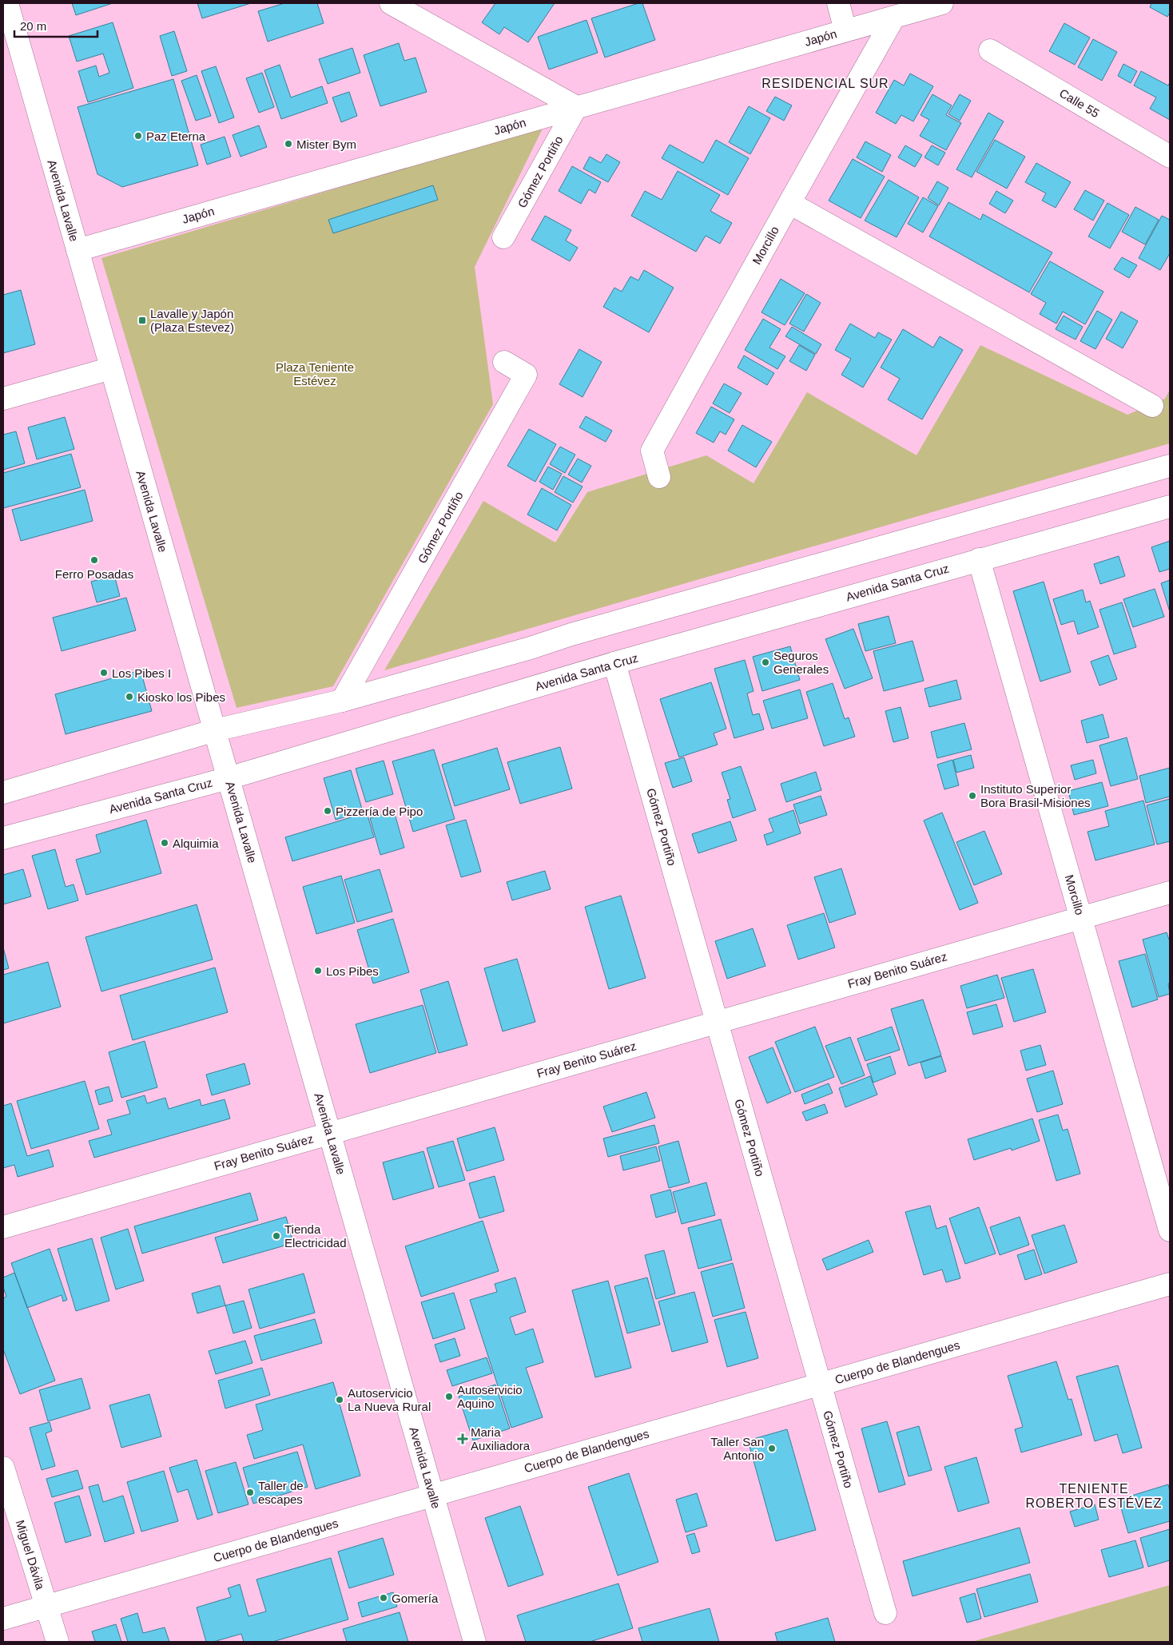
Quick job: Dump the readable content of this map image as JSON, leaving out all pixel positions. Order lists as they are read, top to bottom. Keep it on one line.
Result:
{"streets":{"street":["Japón","Calle 55","Gómez Portiño","Avenida Lavalle","Morcillo","Avenida Santa Cruz","Fray Benito Suárez","Cuerpo de Blandengues","Miguel Dávila"]},"crossings":[["Japón","Gómez Portiño"],["Japón","Avenida Lavalle"],["Japón","Morcillo"],["Gómez Portiño","Avenida Santa Cruz"],["Gómez Portiño","Fray Benito Suárez"],["Gómez Portiño","Cuerpo de Blandengues"],["Avenida Lavalle","Avenida Santa Cruz"],["Avenida Lavalle","Fray Benito Suárez"],["Avenida Lavalle","Cuerpo de Blandengues"],["Morcillo","Avenida Santa Cruz"],["Morcillo","Fray Benito Suárez"],["Cuerpo de Blandengues","Miguel Dávila"]],"districts":["RESIDENCIAL SUR","TENIENTE ROBERTO ESTÉVEZ"],"parks":["Plaza Teniente Estévez"],"places":{"other":["Paz Eterna","Mister Bym","Ferro Posadas","Seguros Generales","Los Pibes I","Kiosko los Pibes","Instituto Superior Bora Brasil-Misiones","Pizzería de Pipo","Alquimia","Los Pibes","Tienda Electricidad","Autoservicio Aquino","Autoservicio La Nueva Rural","Taller San Antonio","Taller de escapes","Gomería"],"transit":["Lavalle y Japón (Plaza Estevez)"],"health":["Maria Auxiliadora"]},"scale_bar":"20 m"}
